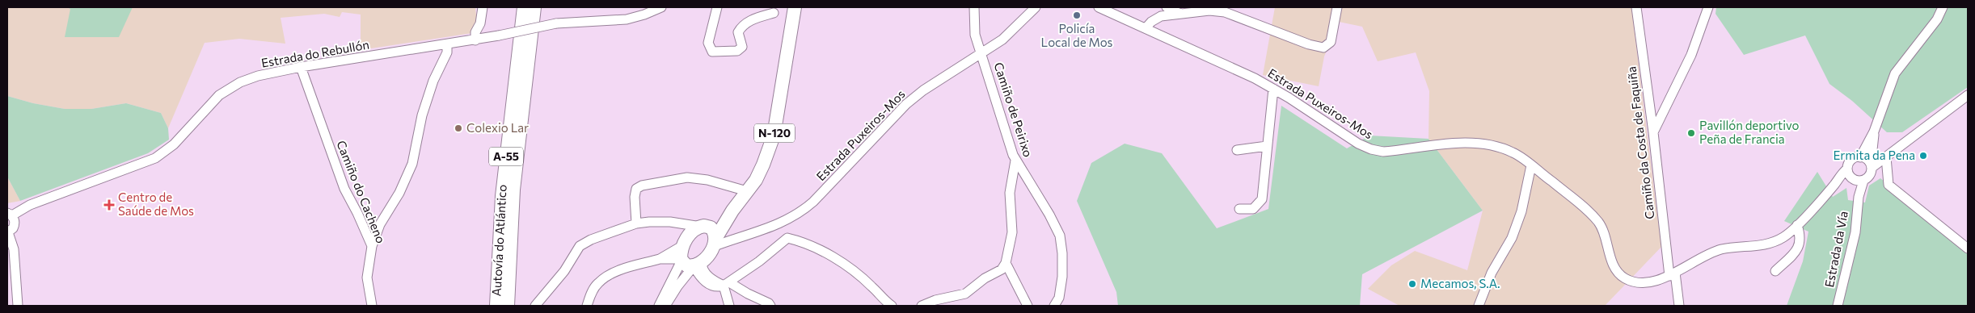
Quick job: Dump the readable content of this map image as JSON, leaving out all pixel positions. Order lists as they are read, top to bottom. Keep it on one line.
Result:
{"streets":{"highway":["N-120","A-55","Autovía do Atlántico"],"street":["Estrada do Rebullón","Estrada Puxeiros-Mos","Camiño de Peirixo","Camiño da Costa de Faquiña","Camiño do Cacheno","Estrada da Vía"]},"crossings":[["Estrada do Rebullón","Camiño do Cacheno"],["Estrada Puxeiros-Mos","Camiño de Peirixo"],["Estrada Puxeiros-Mos","N-120"],["Estrada Puxeiros-Mos","Camiño da Costa de Faquiña"],["Estrada Puxeiros-Mos","Estrada da Vía"]],"places":{"other":["Policía Local de Mos","Colexio Lar","Pavillón deportivo Peña de Francia","Ermita da Pena","Mecamos, S.A."],"health":["Centro de Saúde de Mos"]}}
